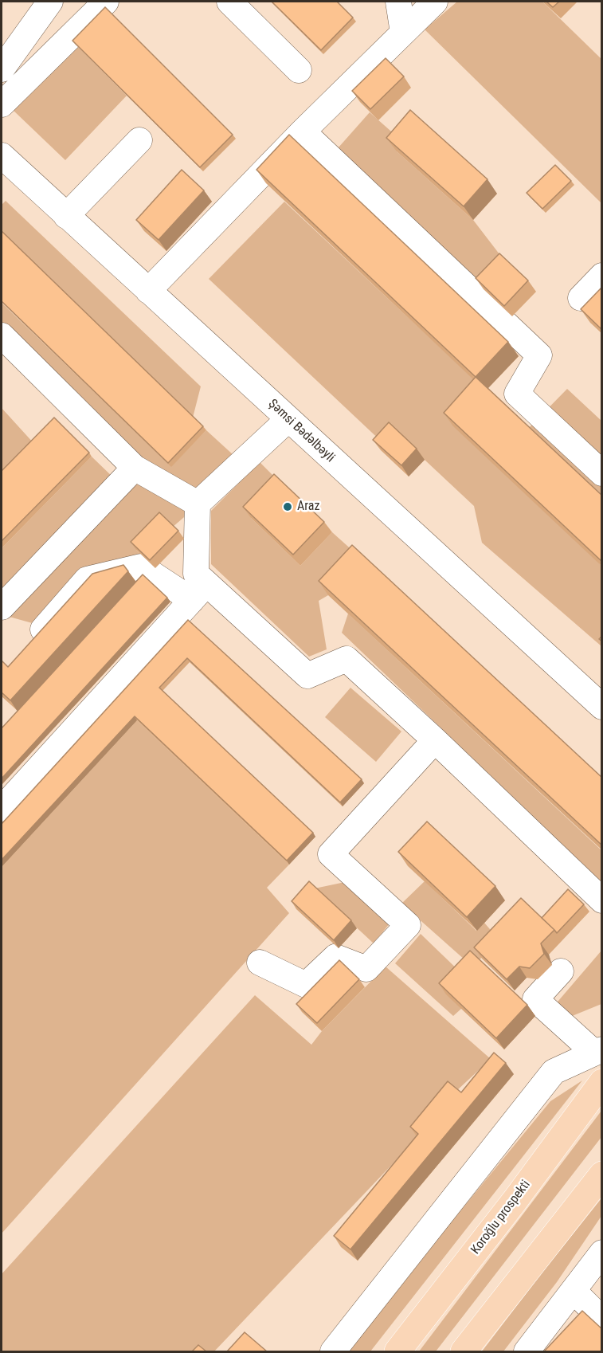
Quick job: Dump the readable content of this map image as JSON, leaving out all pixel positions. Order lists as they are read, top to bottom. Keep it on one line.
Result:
{"streets":{"main road":["Koroğlu prospekti"],"street":["Şəmsi Bədəlbəyli"]},"places":["Araz"]}
